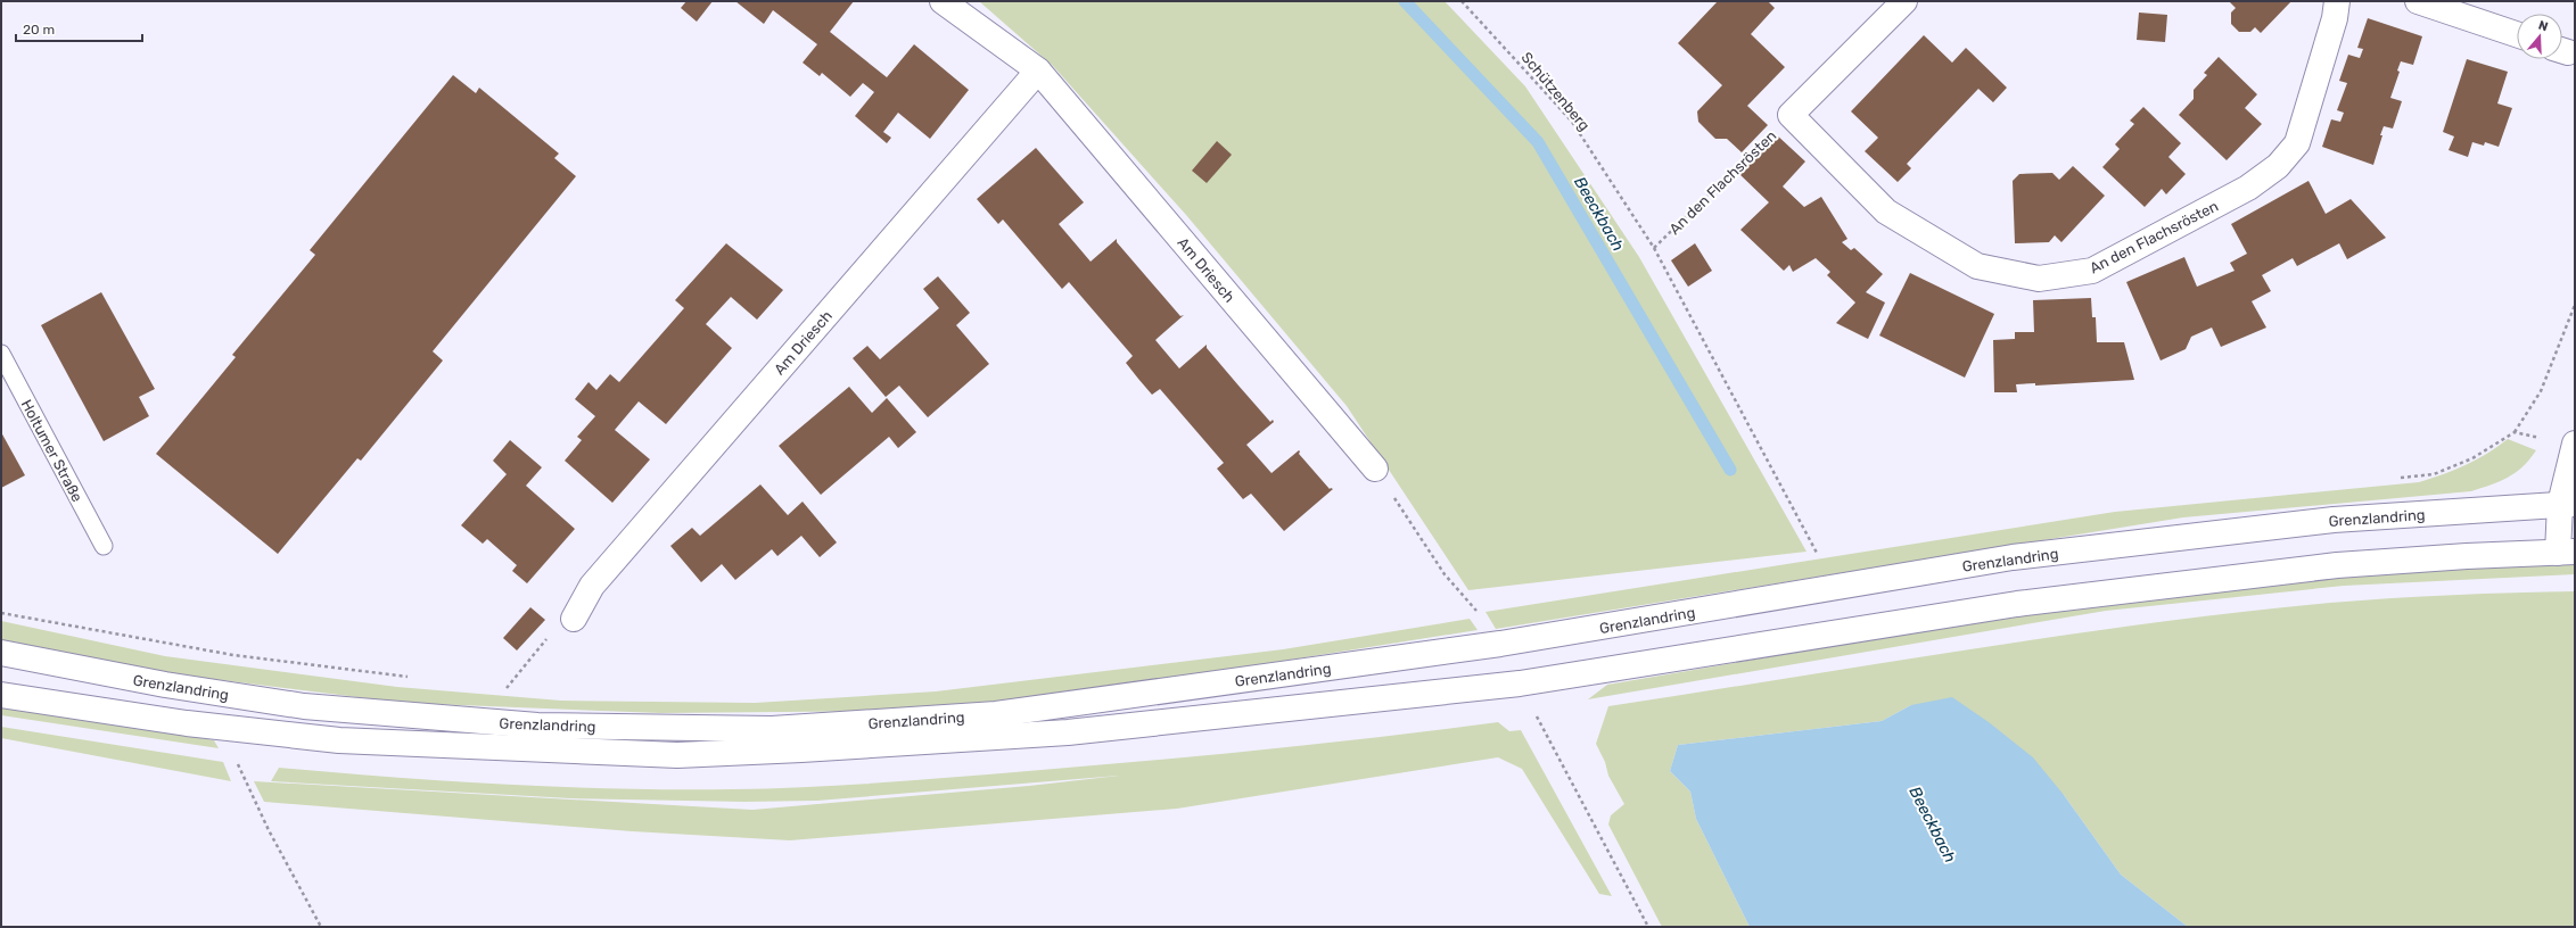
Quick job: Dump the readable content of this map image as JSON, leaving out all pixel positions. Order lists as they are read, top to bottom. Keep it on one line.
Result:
{"streets":{"main road":["An den Flachsrösten","Am Driesch","Grenzlandring"],"lane":["Holtumer Straße"],"path":["Schützenberg"]},"crossings":[["Schützenberg","An den Flachsrösten"]],"water":["Beeckbach"],"scale_bar":"20 m","north":"top"}
